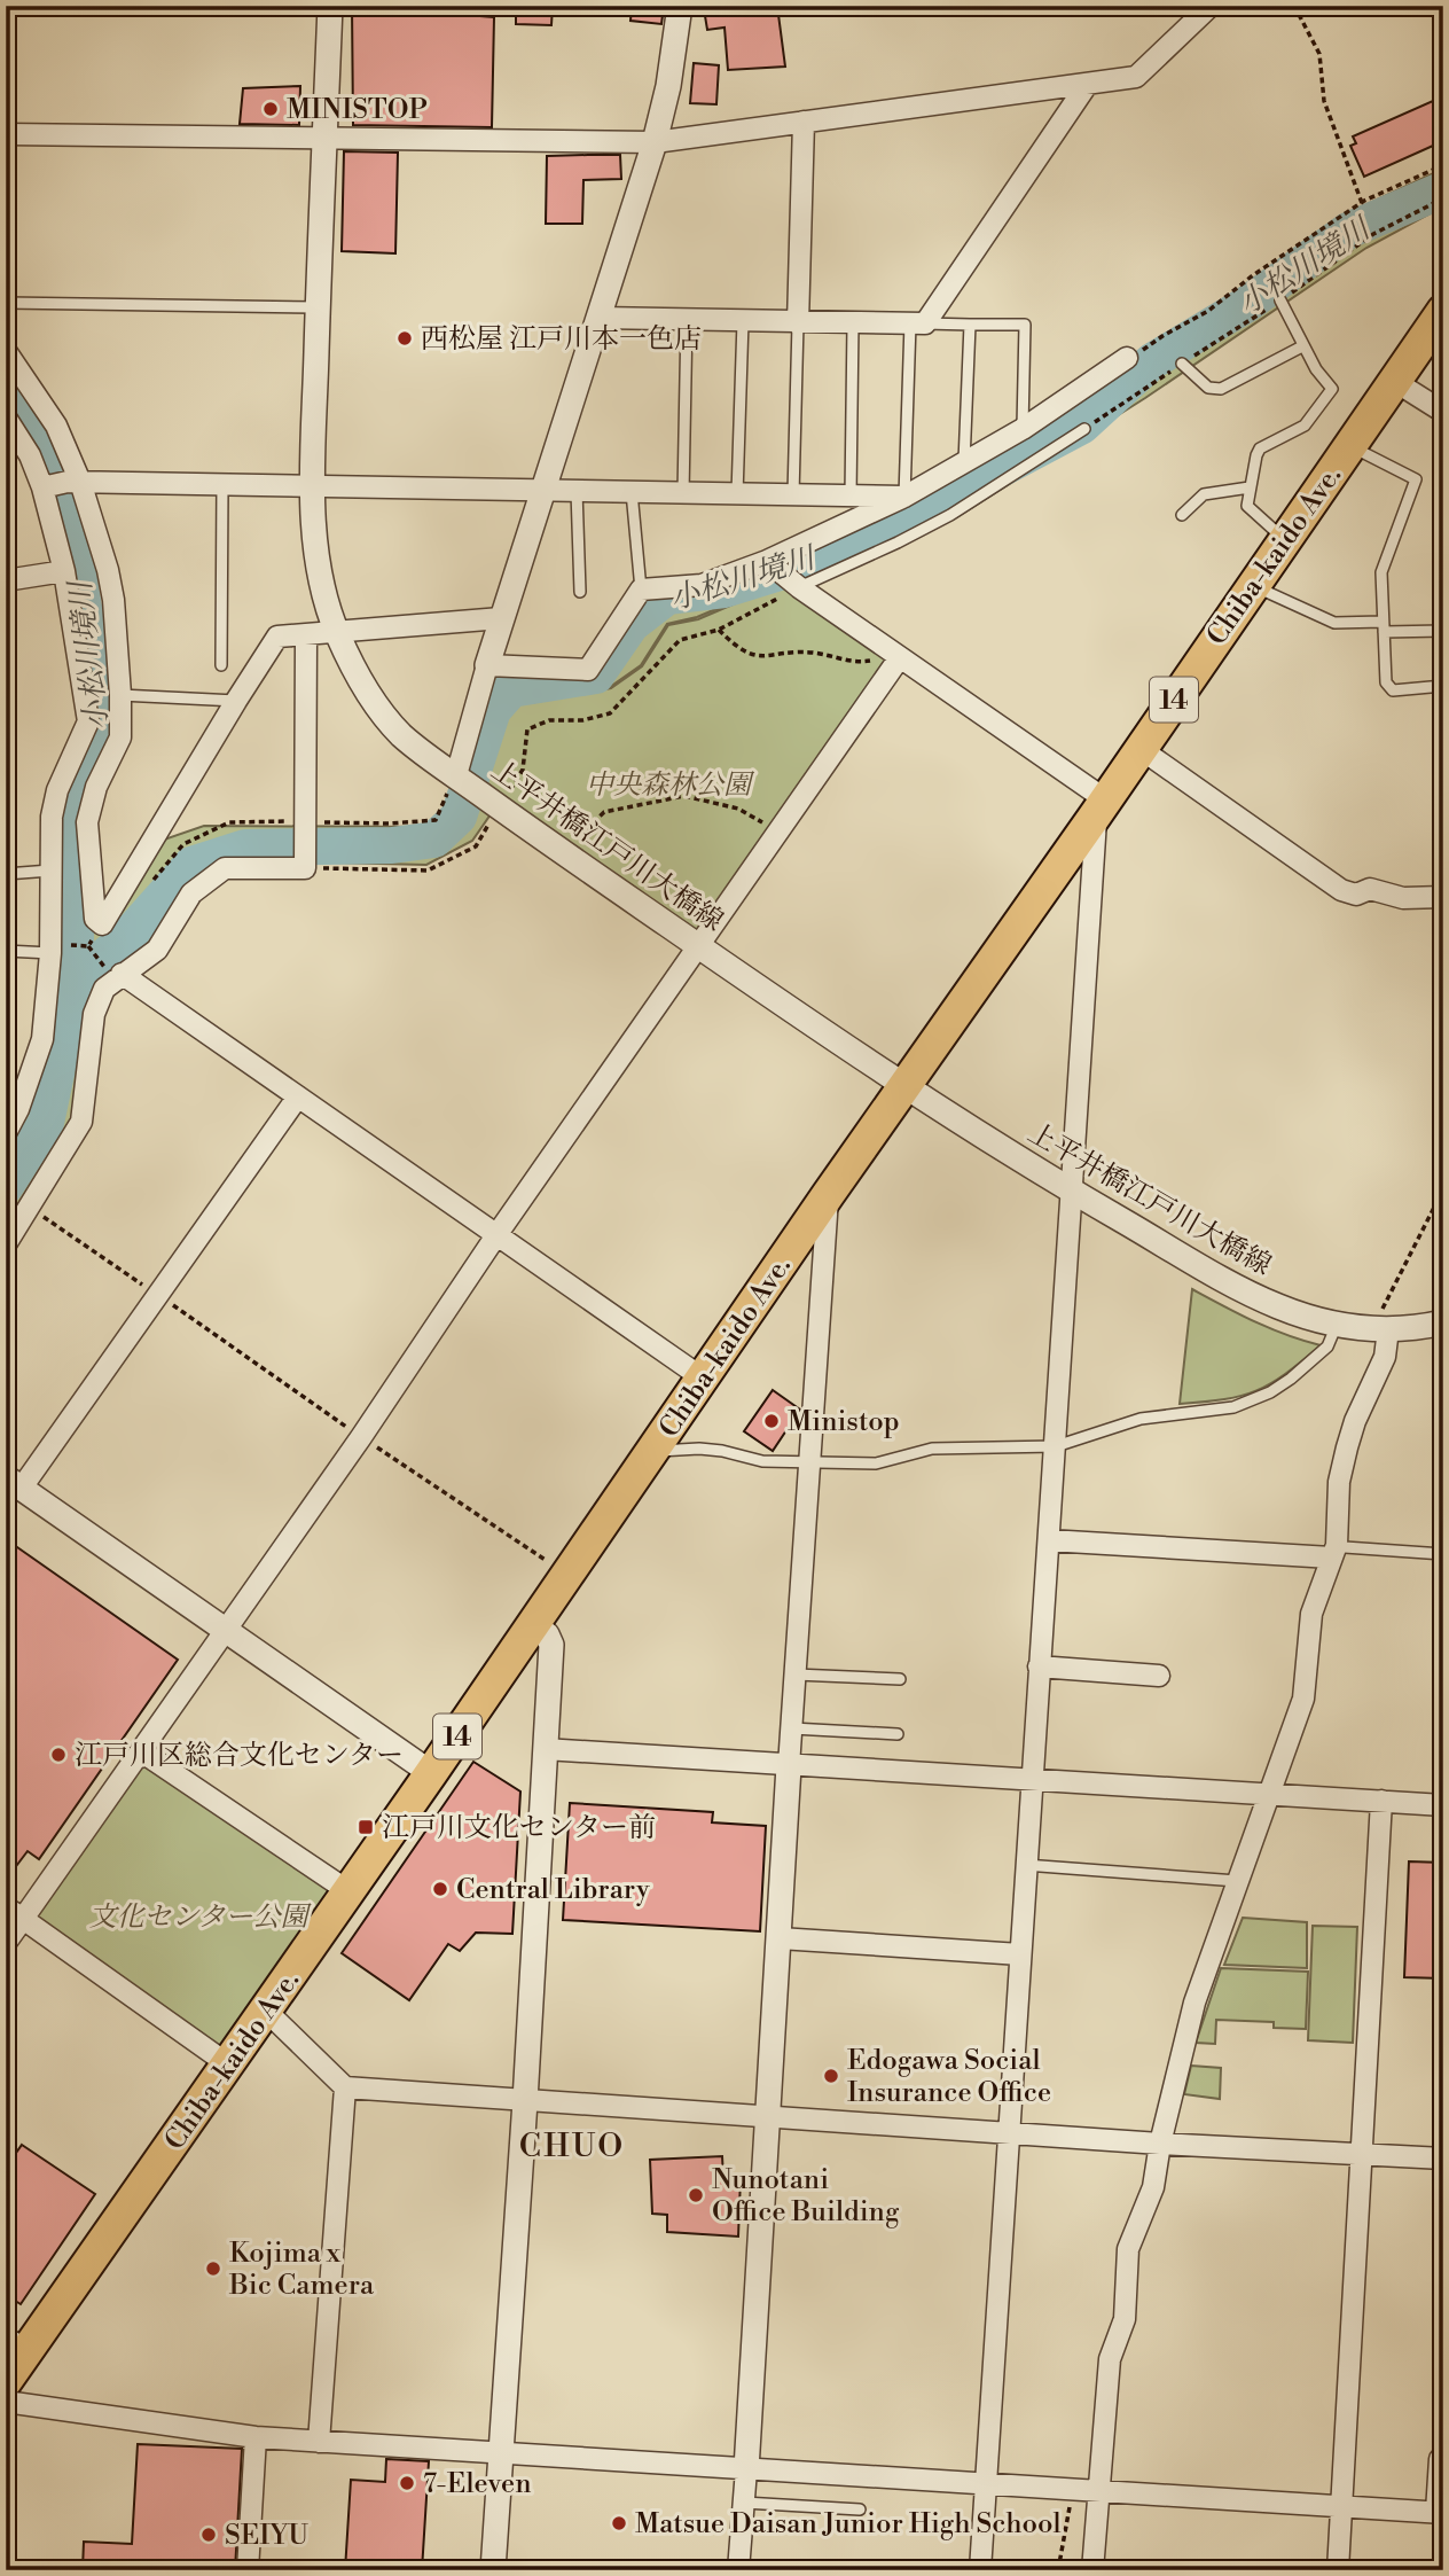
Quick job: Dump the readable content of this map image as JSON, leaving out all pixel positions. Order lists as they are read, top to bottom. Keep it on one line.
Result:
{"streets":{"highway":["Chiba-kaido Ave.","14"],"street":["上平井橋江戸川大橋線"]},"crossings":[["Chiba-kaido Ave.","上平井橋江戸川大橋線"]],"districts":["CHUO"],"water":["小松川境川"],"parks":["中央森林公園","文化センター公園"],"places":{"other":["MINISTOP","西松屋 江戸川本一色店","Ministop","江戸川区総合文化センター","Central Library","Edogawa Social Insurance Office","Nunotani Office Building","Kojima x Bic Camera","7-Eleven","Matsue Daisan Junior High School","SEIYU"],"transit":["江戸川文化センター前"]}}
